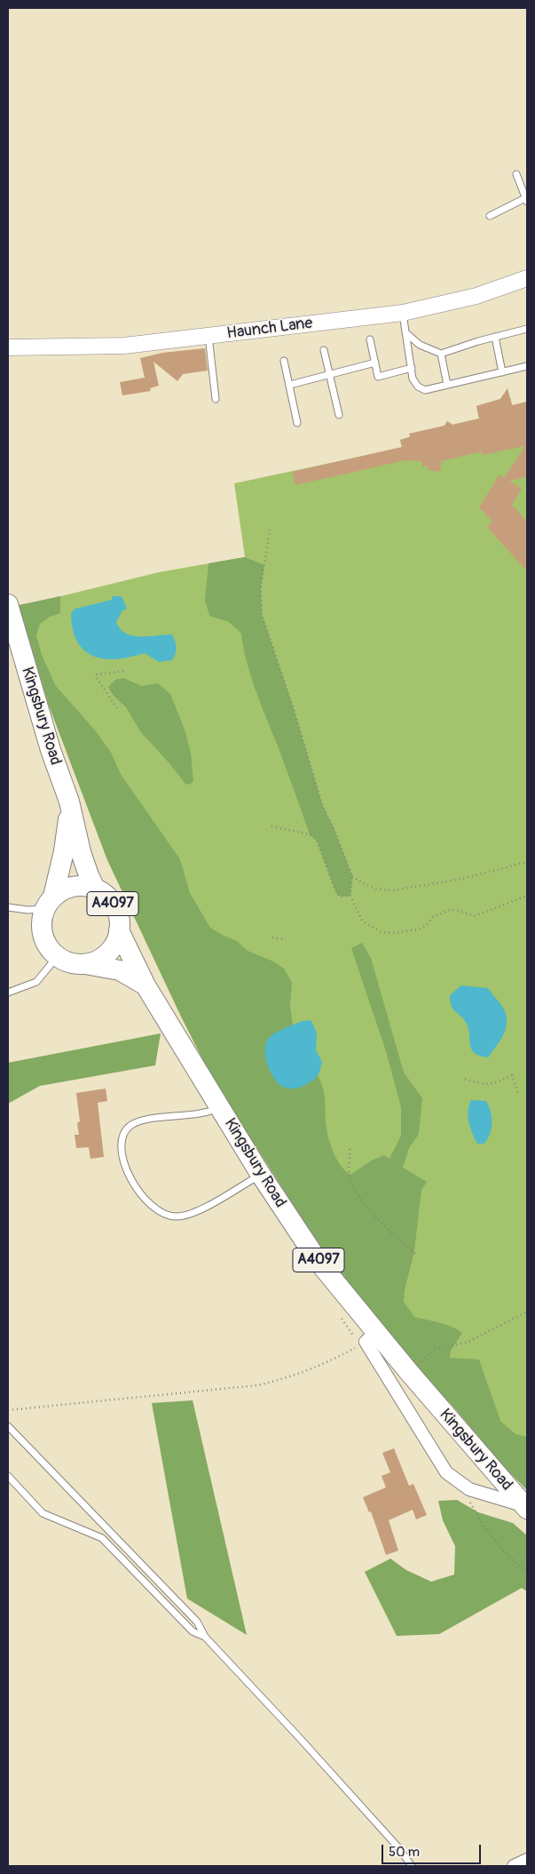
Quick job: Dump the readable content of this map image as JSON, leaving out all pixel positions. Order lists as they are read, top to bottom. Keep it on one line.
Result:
{"streets":{"main road":["Kingsbury Road","A4097"],"street":["Haunch Lane"]},"crossings":[["Kingsbury Road","A4097"]],"scale_bar":"50 m"}
